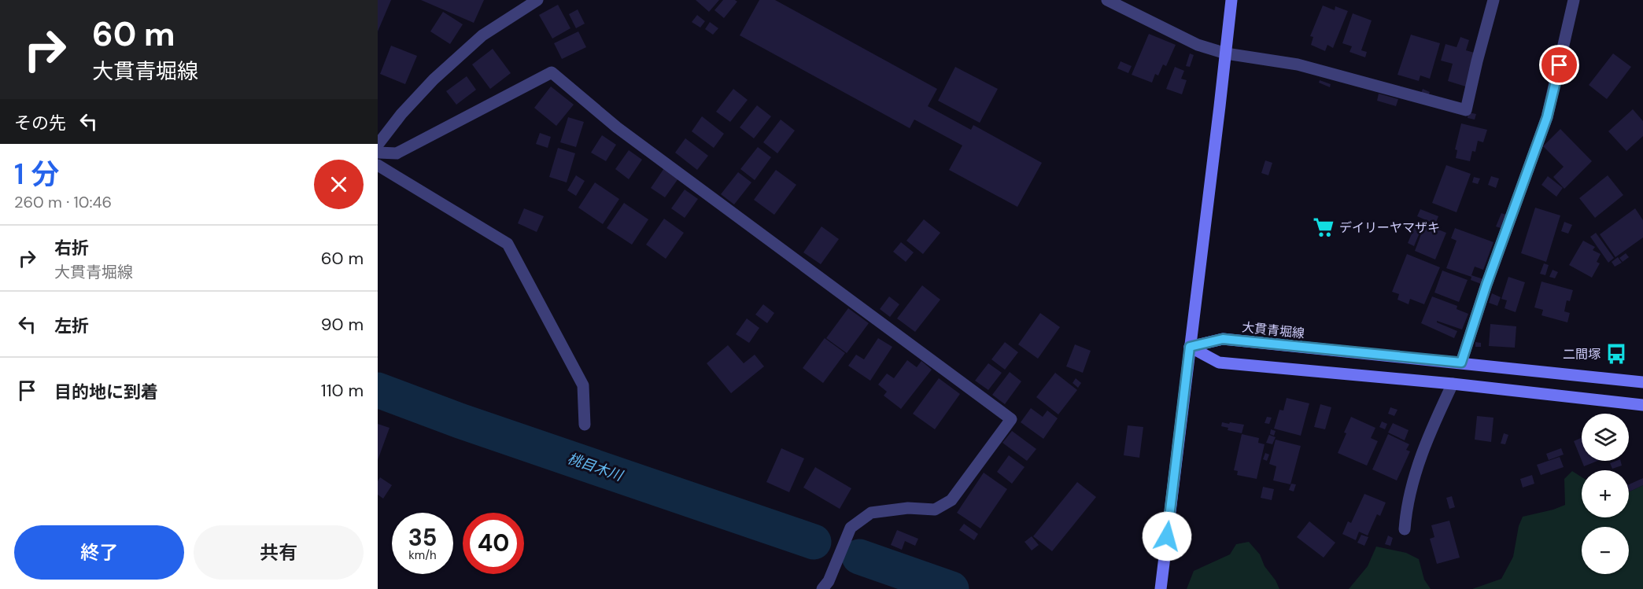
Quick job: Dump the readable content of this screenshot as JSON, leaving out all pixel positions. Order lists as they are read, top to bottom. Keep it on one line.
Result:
{"streets":{"main road":["大貫青堀線"]},"water":["桃目木川"],"places":{"supermarket":["デイリーヤマザキ"],"bus stop":["二間塚"]},"page":{"turn":["60 m","大貫青堀線"],"then":"その先","heading":["1 分","260 m · 10:46"],"list":[{"name":"右折","note":"大貫青堀線","value":"60 m"},{"name":"左折","value":"90 m"},{"name":"目的地に到着","value":"110 m"}],"map_buttons":["+","−"],"speed":"35 km/h","limit":"40","buttons":["終了","共有"]}}
